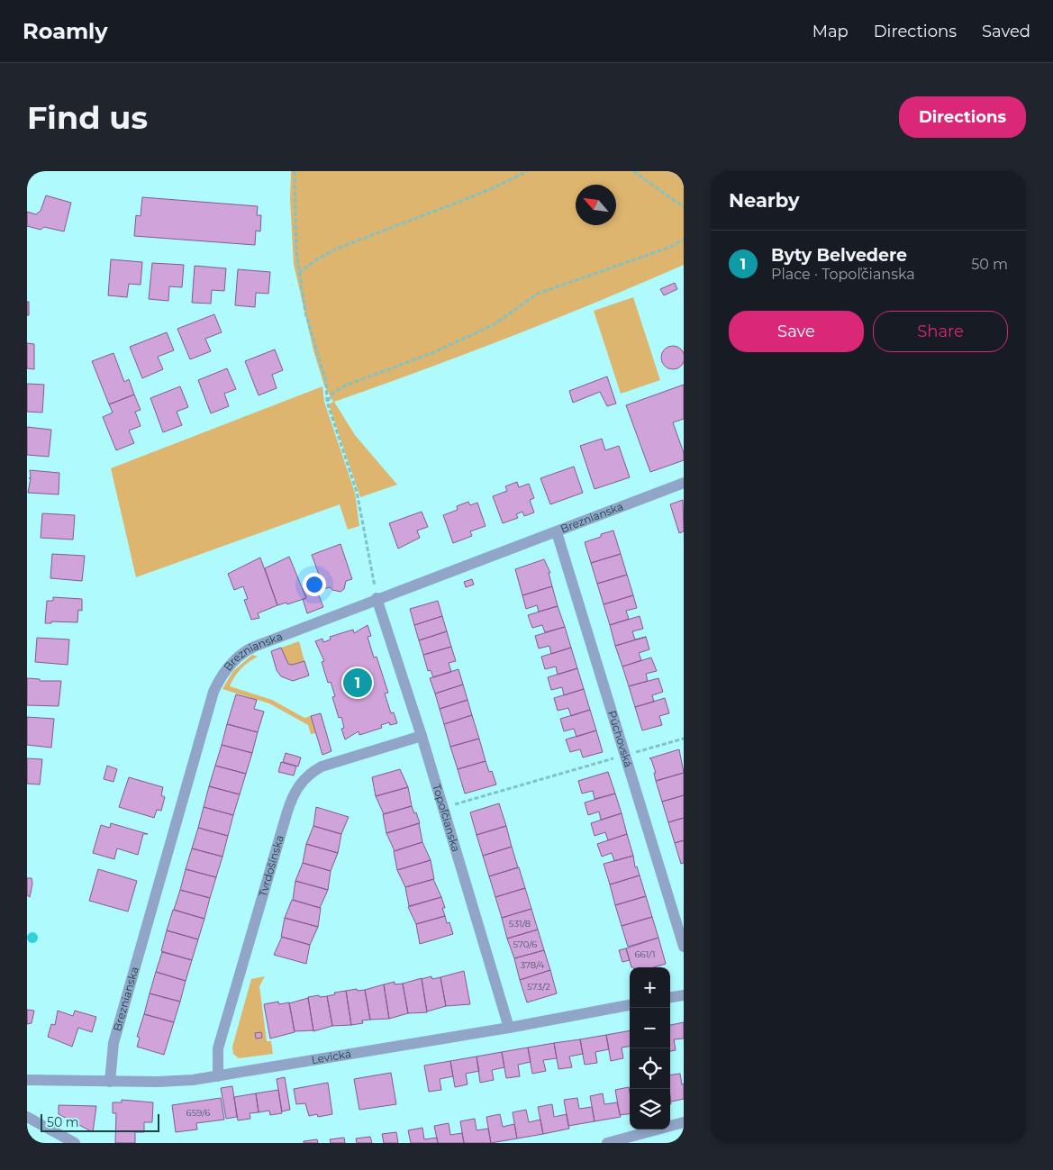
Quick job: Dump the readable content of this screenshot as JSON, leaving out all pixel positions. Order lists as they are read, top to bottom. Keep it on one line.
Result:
{"streets":{"street":["Breznianska","Púchovská","Topoľčianska","Tvrdošínska","Levická"]},"crossings":[["Breznianska","Púchovská"],["Breznianska","Topoľčianska"],["Breznianska","Levická"],["Topoľčianska","Tvrdošínska"],["Topoľčianska","Levická"],["Tvrdošínska","Levická"]],"house_numbers":["531/8","570/6","661/1","378/4","573/2","659/6"],"scale_bar":"50 m","north":"top left","page":{"header":"Roamly","nav":["Map","Directions","Saved"],"buttons":["Directions",["Save","Share"]],"title":"Find us","heading":"Nearby","list":[{"mark":"1","name":"Byty Belvedere","note":"Place · Topoľčianska","value":"50 m"}],"pins":"1","map_buttons":["+","−"],"scale":"50 m"}}
